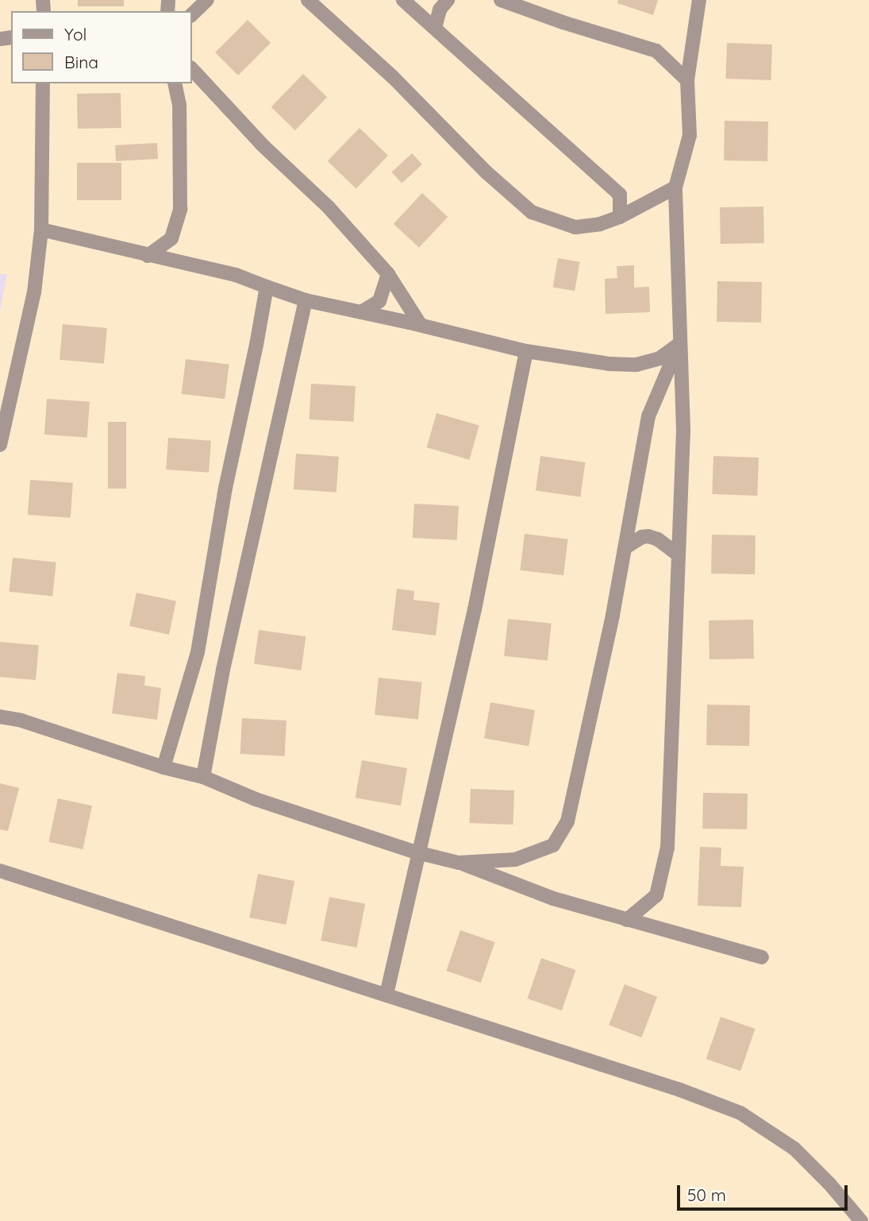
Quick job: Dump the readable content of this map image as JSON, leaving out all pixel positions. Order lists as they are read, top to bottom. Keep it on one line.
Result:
{"legend":["Yol","Bina"],"scale_bar":"50 m"}
